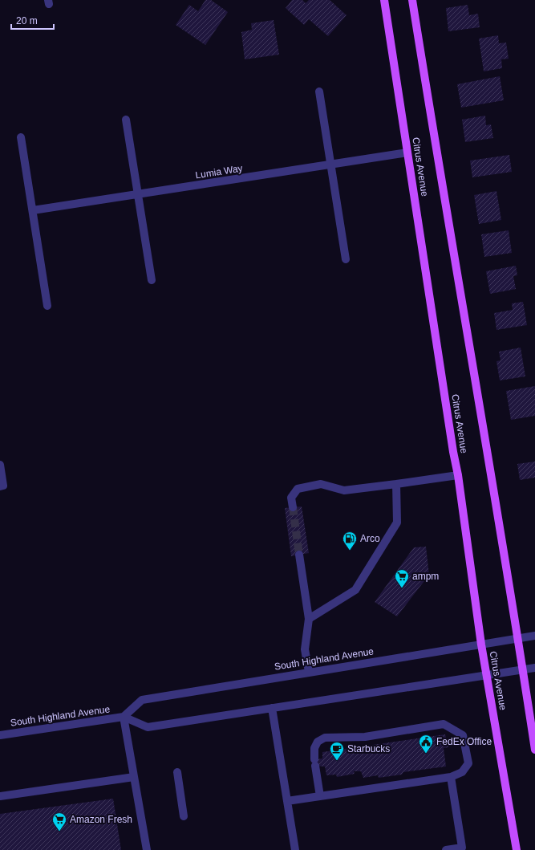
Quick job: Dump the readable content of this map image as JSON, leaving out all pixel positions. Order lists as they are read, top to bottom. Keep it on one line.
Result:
{"streets":{"main road":["Citrus Avenue"],"street":["Lumia Way","South Highland Avenue"]},"crossings":[["Citrus Avenue","Lumia Way"],["Citrus Avenue","South Highland Avenue"]],"places":{"fuel station":["Arco"],"supermarket":["ampm","Amazon Fresh"],"public building":["FedEx Office"],"cafe":["Starbucks"]},"scale_bar":"20 m"}
